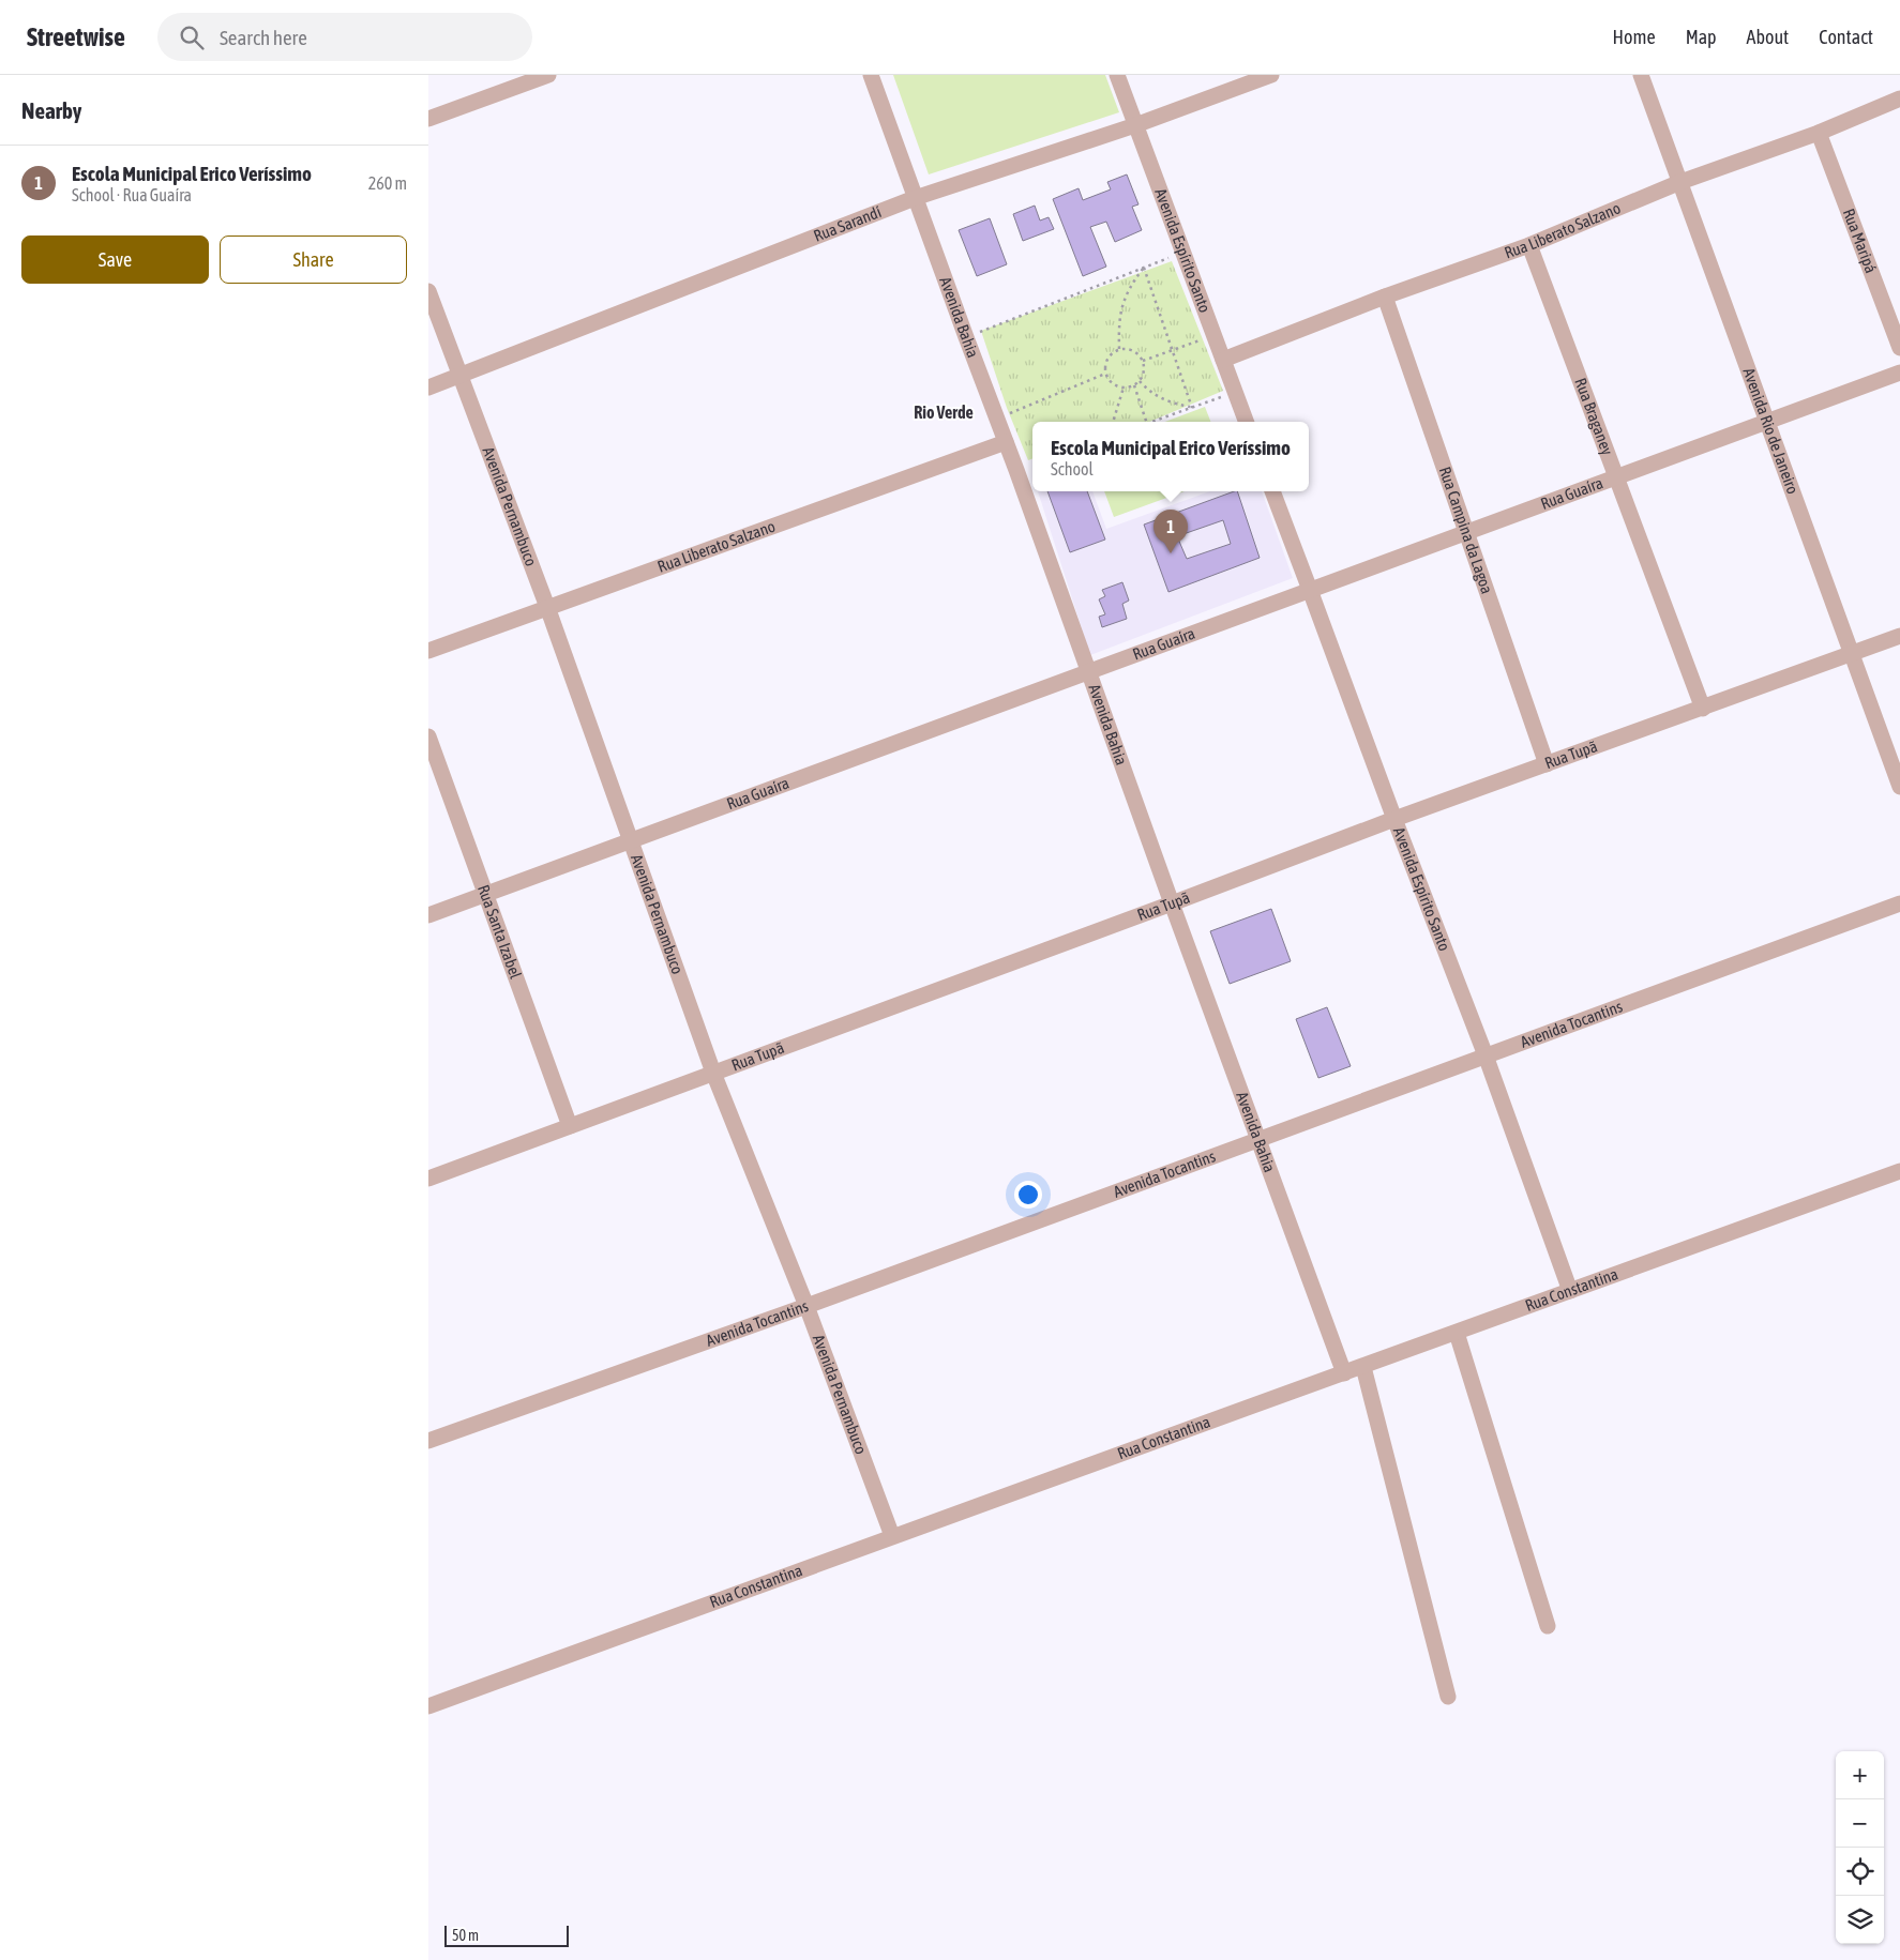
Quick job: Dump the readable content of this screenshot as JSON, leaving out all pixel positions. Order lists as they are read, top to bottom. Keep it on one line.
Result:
{"streets":{"street":["Rua Sarandí","Rua Liberato Salzano","Rua Maripá","Avenida Espírito Santo","Avenida Bahia","Rua Braganey","Avenida Rio de Janeiro","Rua Guaíra","Avenida Pernambuco","Rua Campina da Lagoa","Rua Tupã","Rua Santa Izabel","Avenida Tocantins","Rua Constantina"]},"crossings":[["Rua Sarandí","Avenida Espírito Santo"],["Rua Sarandí","Avenida Bahia"],["Rua Sarandí","Avenida Pernambuco"],["Rua Liberato Salzano","Rua Maripá"],["Rua Liberato Salzano","Avenida Espírito Santo"],["Rua Liberato Salzano","Avenida Bahia"],["Rua Liberato Salzano","Rua Braganey"],["Rua Liberato Salzano","Avenida Rio de Janeiro"],["Rua Liberato Salzano","Avenida Pernambuco"],["Rua Liberato Salzano","Rua Campina da Lagoa"],["Avenida Espírito Santo","Rua Guaíra"],["Avenida Espírito Santo","Rua Tupã"],["Avenida Espírito Santo","Avenida Tocantins"],["Avenida Espírito Santo","Rua Constantina"],["Avenida Bahia","Rua Guaíra"],["Avenida Bahia","Rua Tupã"],["Avenida Bahia","Avenida Tocantins"],["Avenida Bahia","Rua Constantina"],["Rua Braganey","Rua Guaíra"],["Rua Braganey","Rua Tupã"],["Avenida Rio de Janeiro","Rua Guaíra"],["Avenida Rio de Janeiro","Rua Tupã"],["Rua Guaíra","Avenida Pernambuco"],["Rua Guaíra","Rua Campina da Lagoa"],["Rua Guaíra","Rua Santa Izabel"],["Avenida Pernambuco","Rua Tupã"],["Avenida Pernambuco","Avenida Tocantins"],["Avenida Pernambuco","Rua Constantina"],["Rua Campina da Lagoa","Rua Tupã"],["Rua Tupã","Rua Santa Izabel"]],"districts":["Rio Verde"],"scale_bar":"50 m","page":{"header":"Streetwise","search":"Search here","nav":["Home","Map","About","Contact"],"heading":"Nearby","list":[{"mark":"1","name":"Escola Municipal Erico Veríssimo","note":"School · Rua Guaíra","value":"260 m"}],"buttons":["Save","Share"],"popup":["Escola Municipal Erico Veríssimo","School"],"pins":"1","map_buttons":["+","−"],"scale":"50 m"}}
